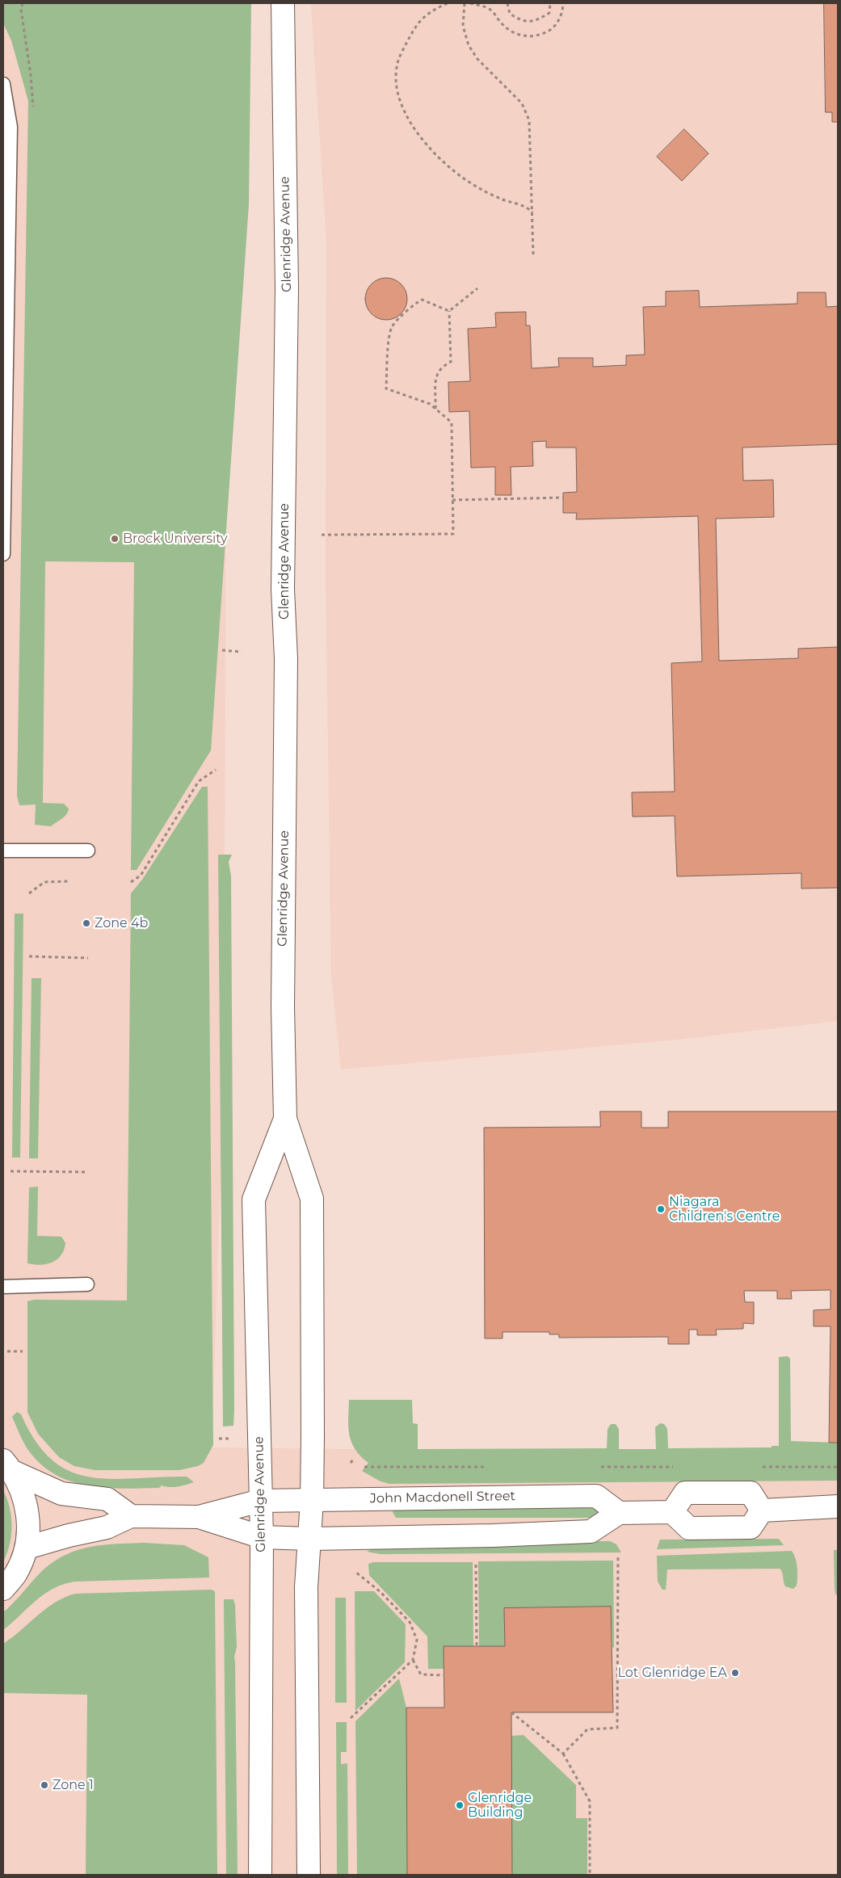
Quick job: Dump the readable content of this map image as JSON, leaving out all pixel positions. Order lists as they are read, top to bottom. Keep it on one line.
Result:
{"streets":{"main road":["Glenridge Avenue","John Macdonell Street"]},"crossings":[["Glenridge Avenue","John Macdonell Street"]],"places":["Brock University","Zone 4b","Niagara Children's Centre","Lot Glenridge EA","Zone 1","Glenridge Building"]}
